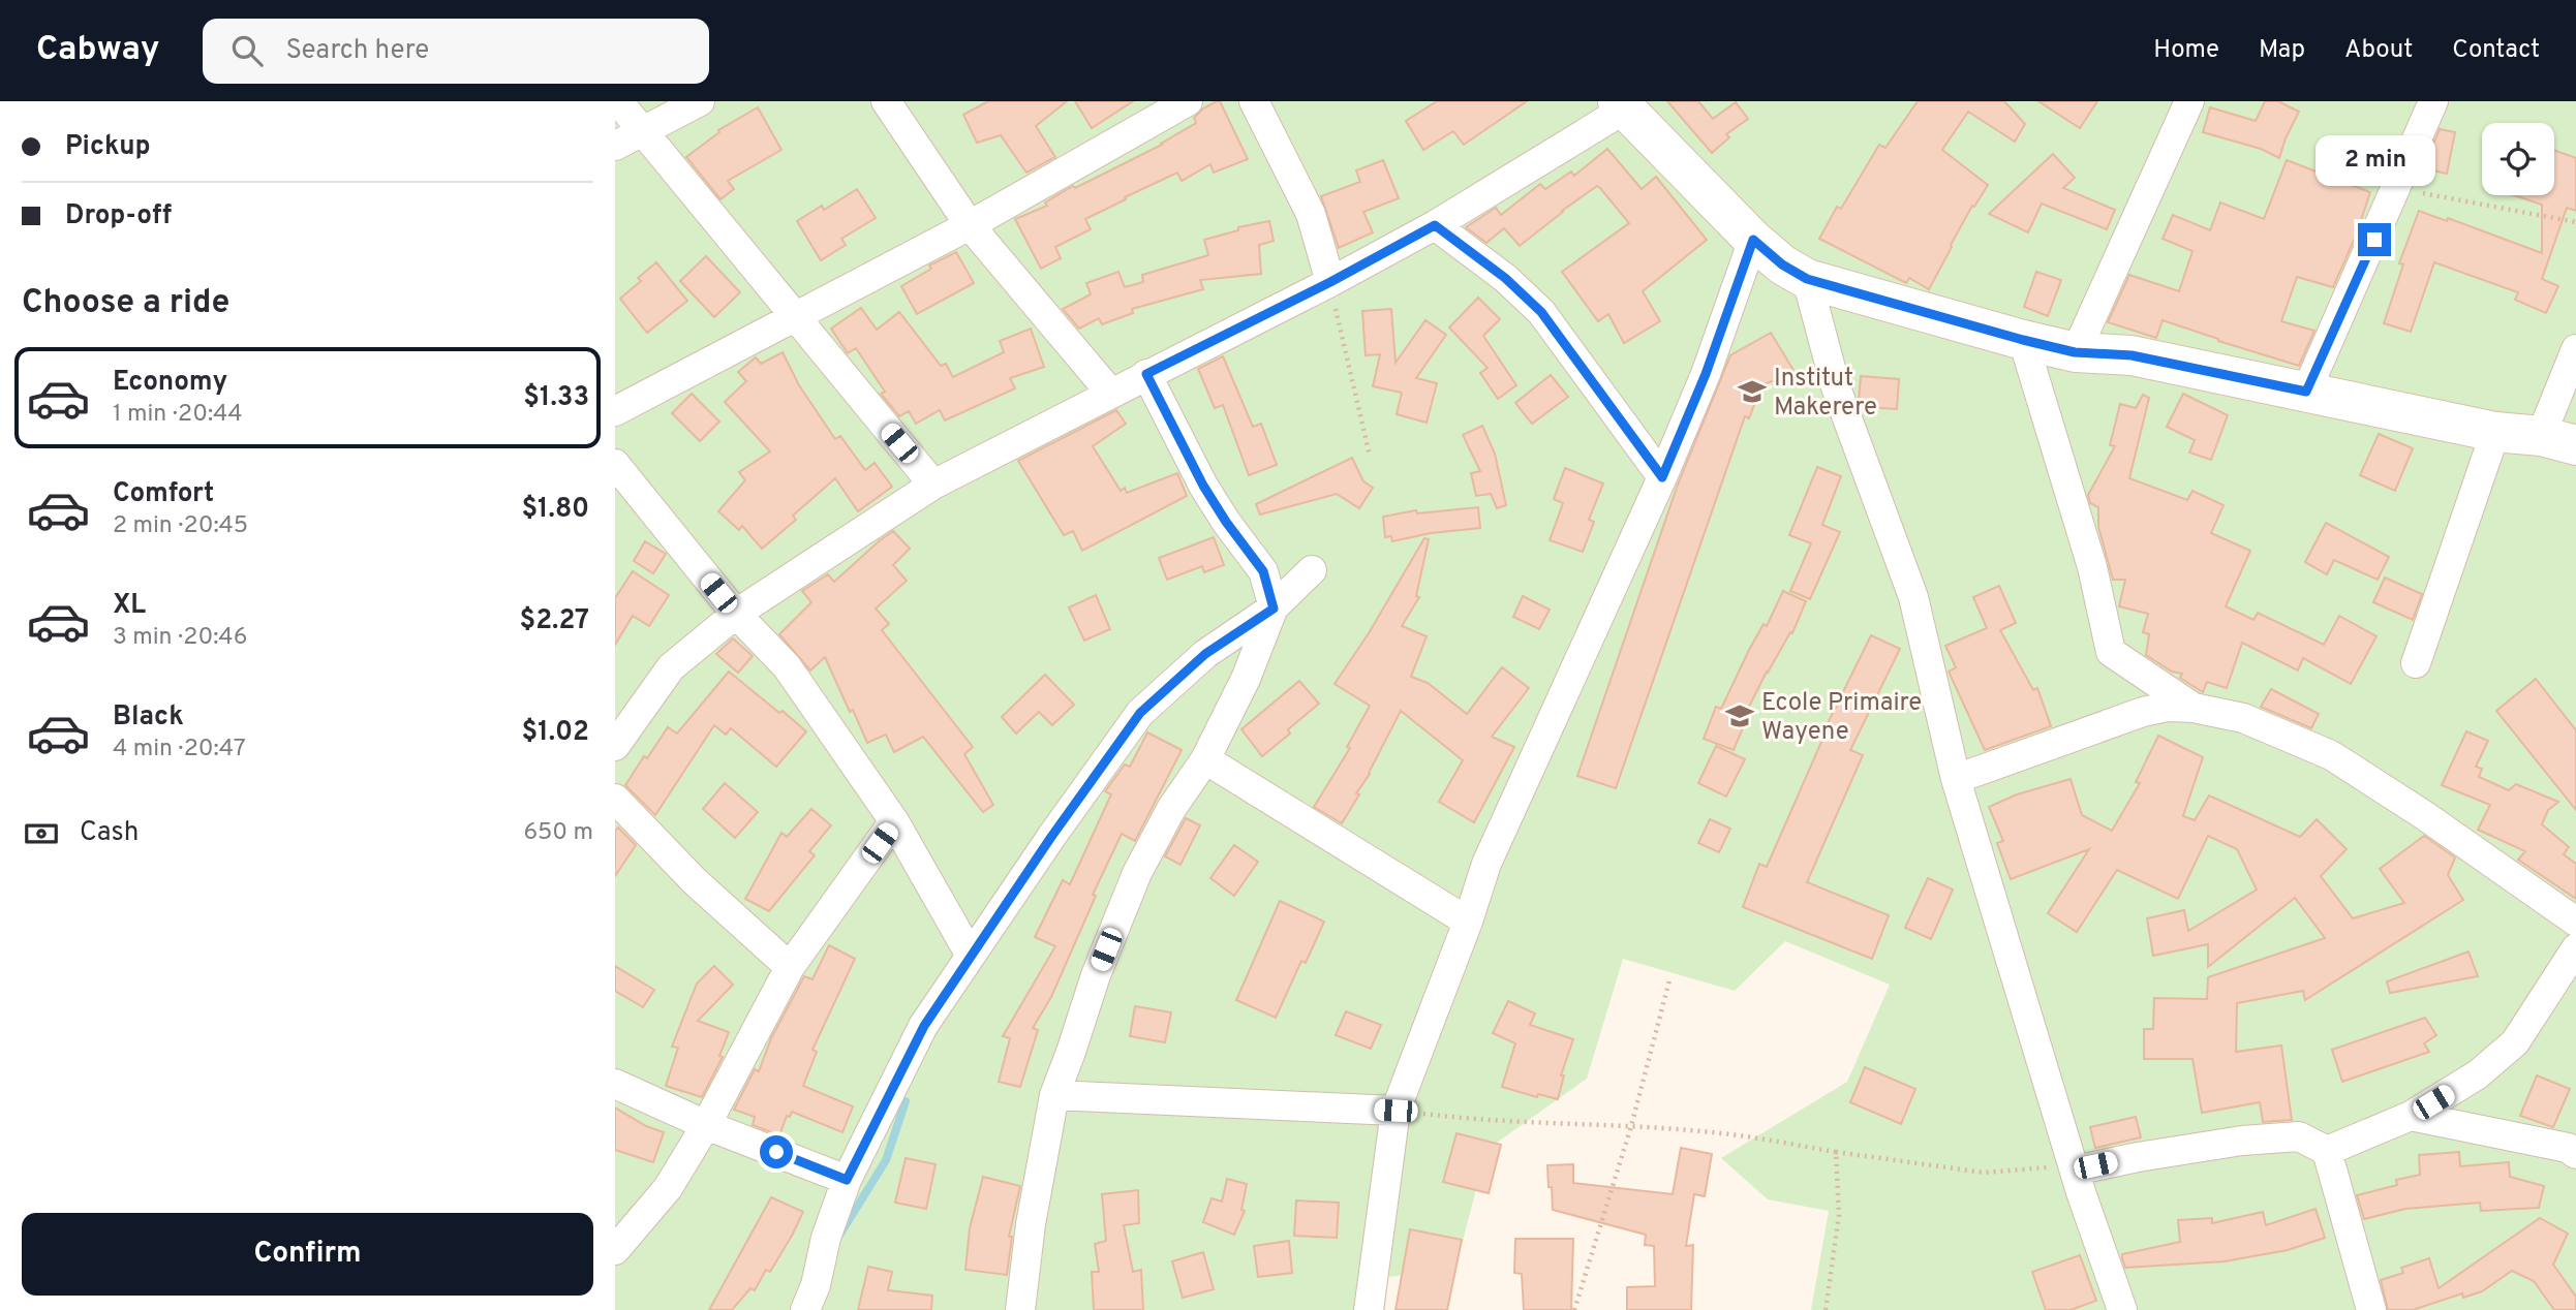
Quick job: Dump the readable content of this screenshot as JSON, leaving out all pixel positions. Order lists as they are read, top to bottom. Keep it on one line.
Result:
{"places":{"school or university":["Institut Makerere","Ecole Primaire Wayene"]},"page":{"header":"Cabway","search":"Search here","nav":["Home","Map","About","Contact"],"banner":["Pickup","Drop-off"],"bubble":"2 min","heading":"Choose a ride","list":[{"name":"Economy","note":"1 min · 20:44","value":"$1.33"},{"name":"Comfort","note":"2 min · 20:45","value":"$1.80"},{"name":"XL","note":"3 min · 20:46","value":"$2.27"},{"name":"Black","note":"4 min · 20:47","value":"$1.02"}],"pay":["Cash","650 m"],"buttons":"Confirm"}}
